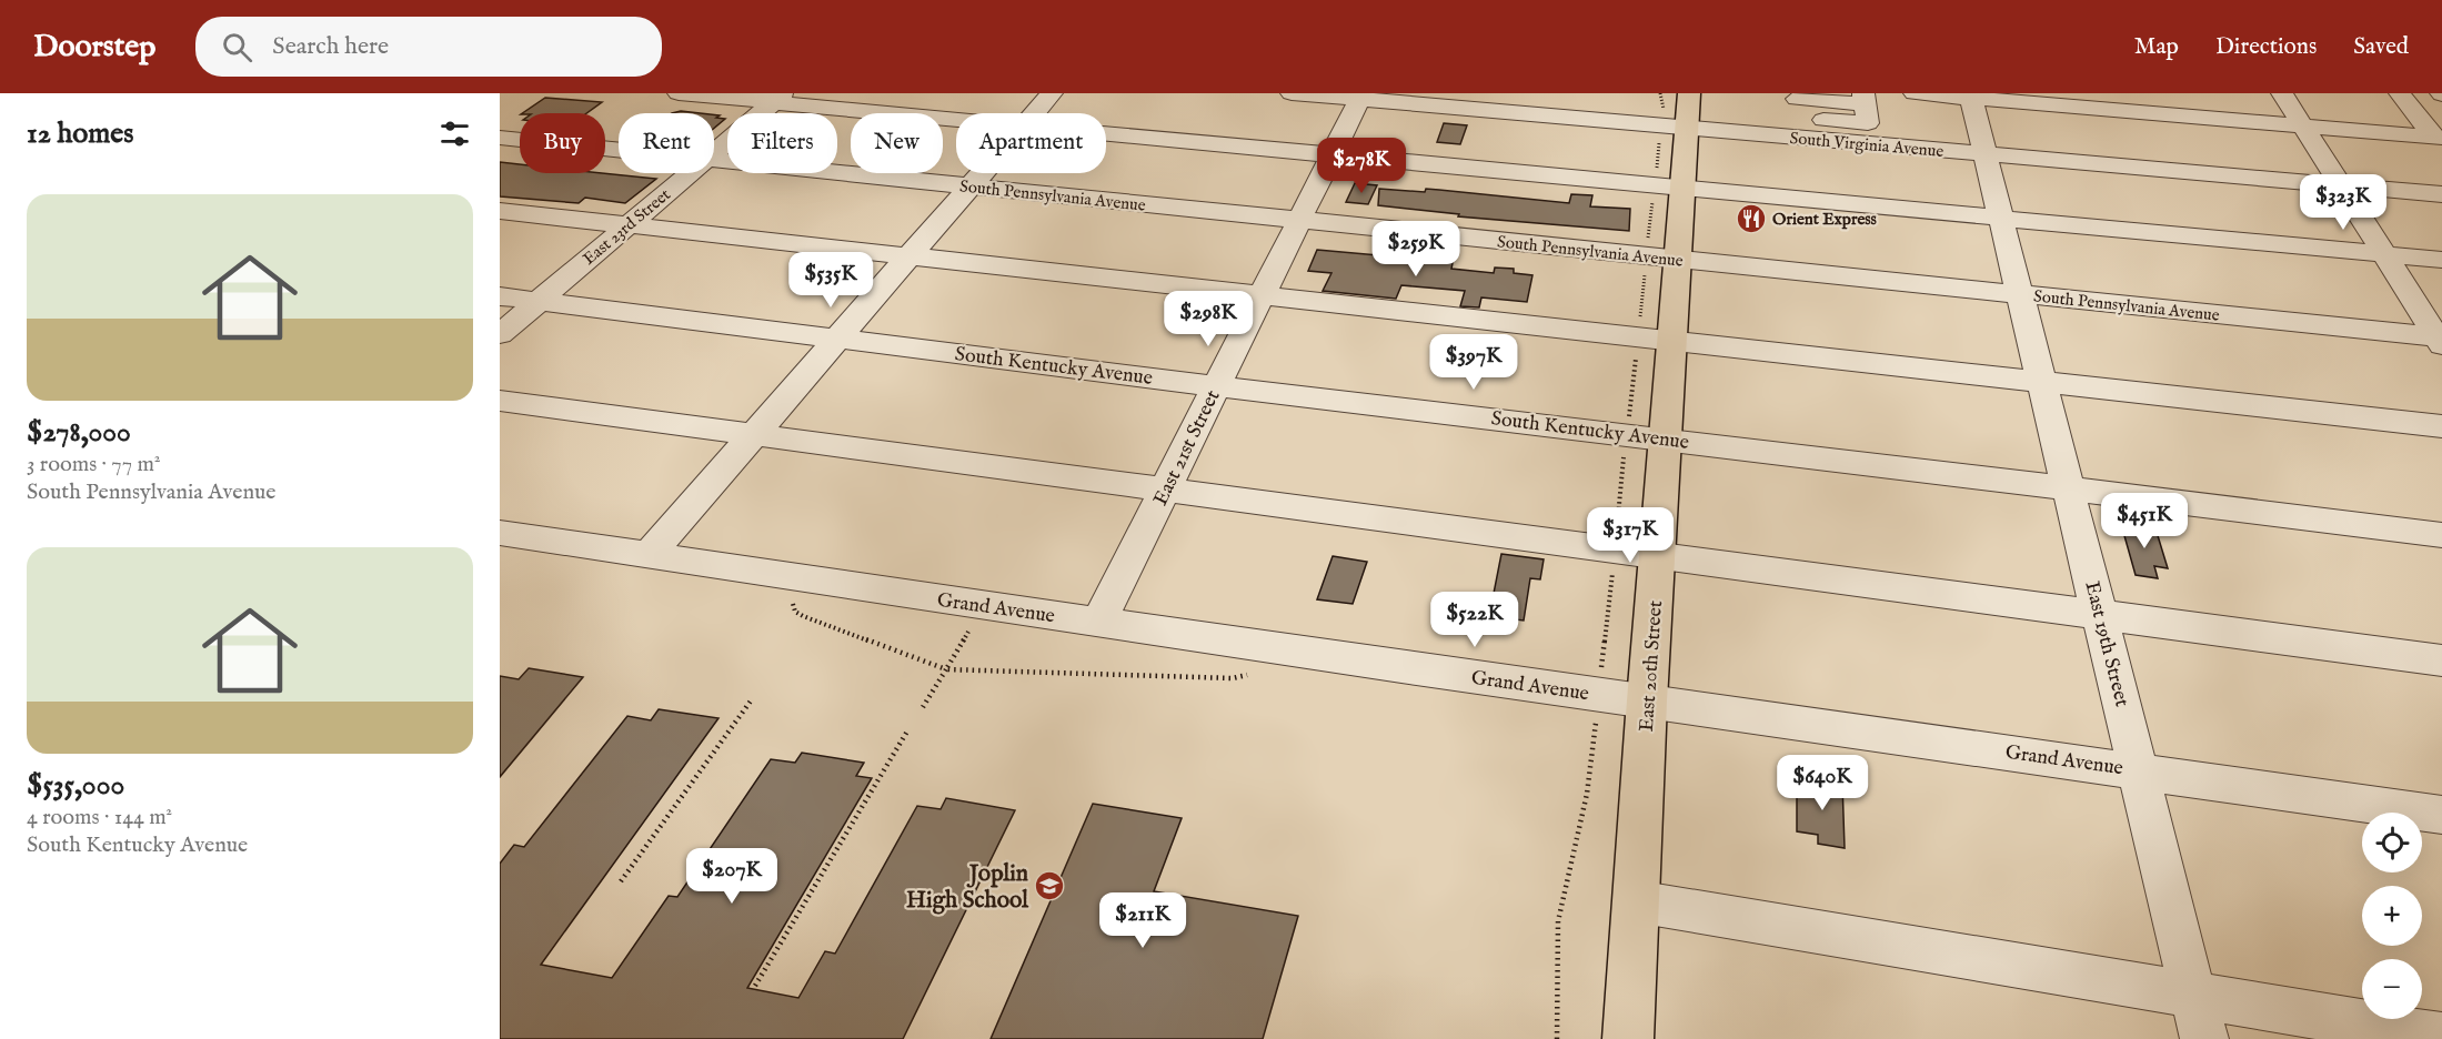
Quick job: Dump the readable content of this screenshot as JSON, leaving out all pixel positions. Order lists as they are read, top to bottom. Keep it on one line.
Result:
{"streets":{"main road":["East 20th Street"],"street":["South Virginia Avenue","South Pennsylvania Avenue","East 23rd Street","South Kentucky Avenue","East 21st Street","Grand Avenue","East 19th Street"]},"crossings":[["South Virginia Avenue","East 21st Street"],["South Virginia Avenue","East 19th Street"],["South Virginia Avenue","East 20th Street"],["South Pennsylvania Avenue","East 21st Street"],["South Pennsylvania Avenue","East 19th Street"],["South Pennsylvania Avenue","East 20th Street"],["East 23rd Street","South Kentucky Avenue"],["South Kentucky Avenue","East 21st Street"],["South Kentucky Avenue","East 19th Street"],["South Kentucky Avenue","East 20th Street"],["East 21st Street","Grand Avenue"],["Grand Avenue","East 19th Street"],["Grand Avenue","East 20th Street"]],"places":{"restaurant":["Orient Express"],"school or university":["Joplin High School"]},"page":{"header":"Doorstep","search":"Search here","nav":["Map","Directions","Saved"],"heading":"12 homes","chip":["Buy","Rent","Filters","New","Apartment"],"price":["$278K","$323K","$259K","$535K","$298K","$397K","$451K","$317K","$522K","$640K","$207K","$211K"],"list":[{"name":"$278,000","note":"3 rooms · 77 m² · South Pennsylvania Avenue"},{"name":"$535,000","note":"4 rooms · 144 m² · South Kentucky Avenue"}],"map_buttons":["+","−"]}}
